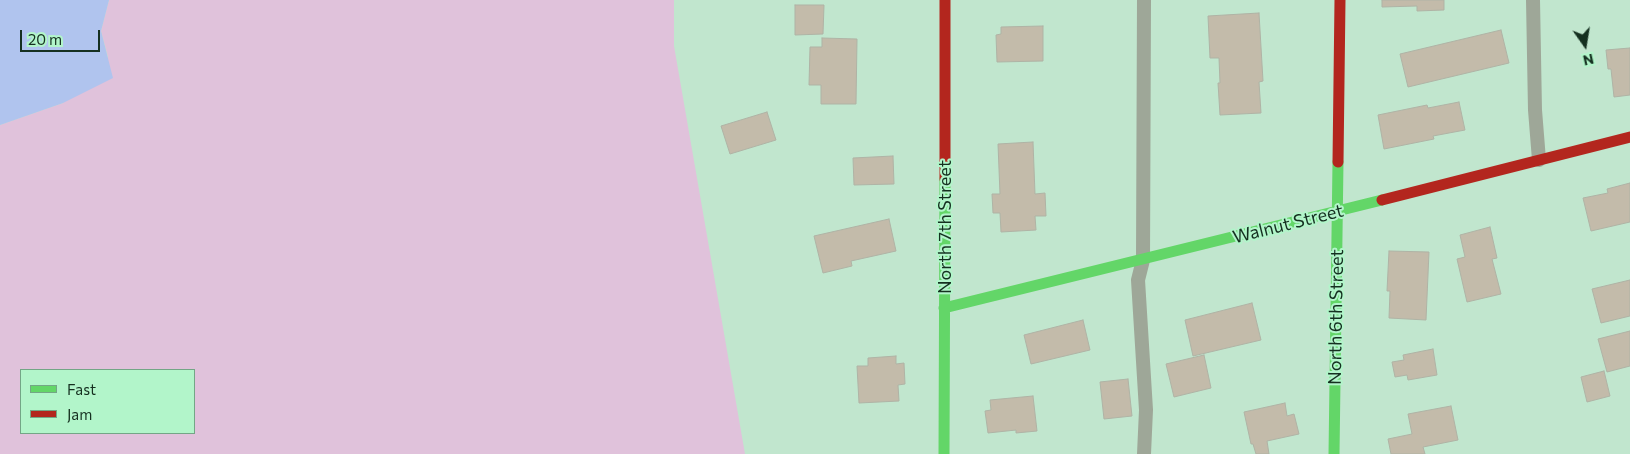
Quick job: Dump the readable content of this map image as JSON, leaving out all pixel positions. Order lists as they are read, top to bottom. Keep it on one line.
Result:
{"streets":{"street":["Walnut Street","North 7th Street","North 6th Street"]},"crossings":[["Walnut Street","North 7th Street"],["Walnut Street","North 6th Street"]],"legend":["Fast","Jam"],"scale_bar":"20 m","north":"bottom"}
